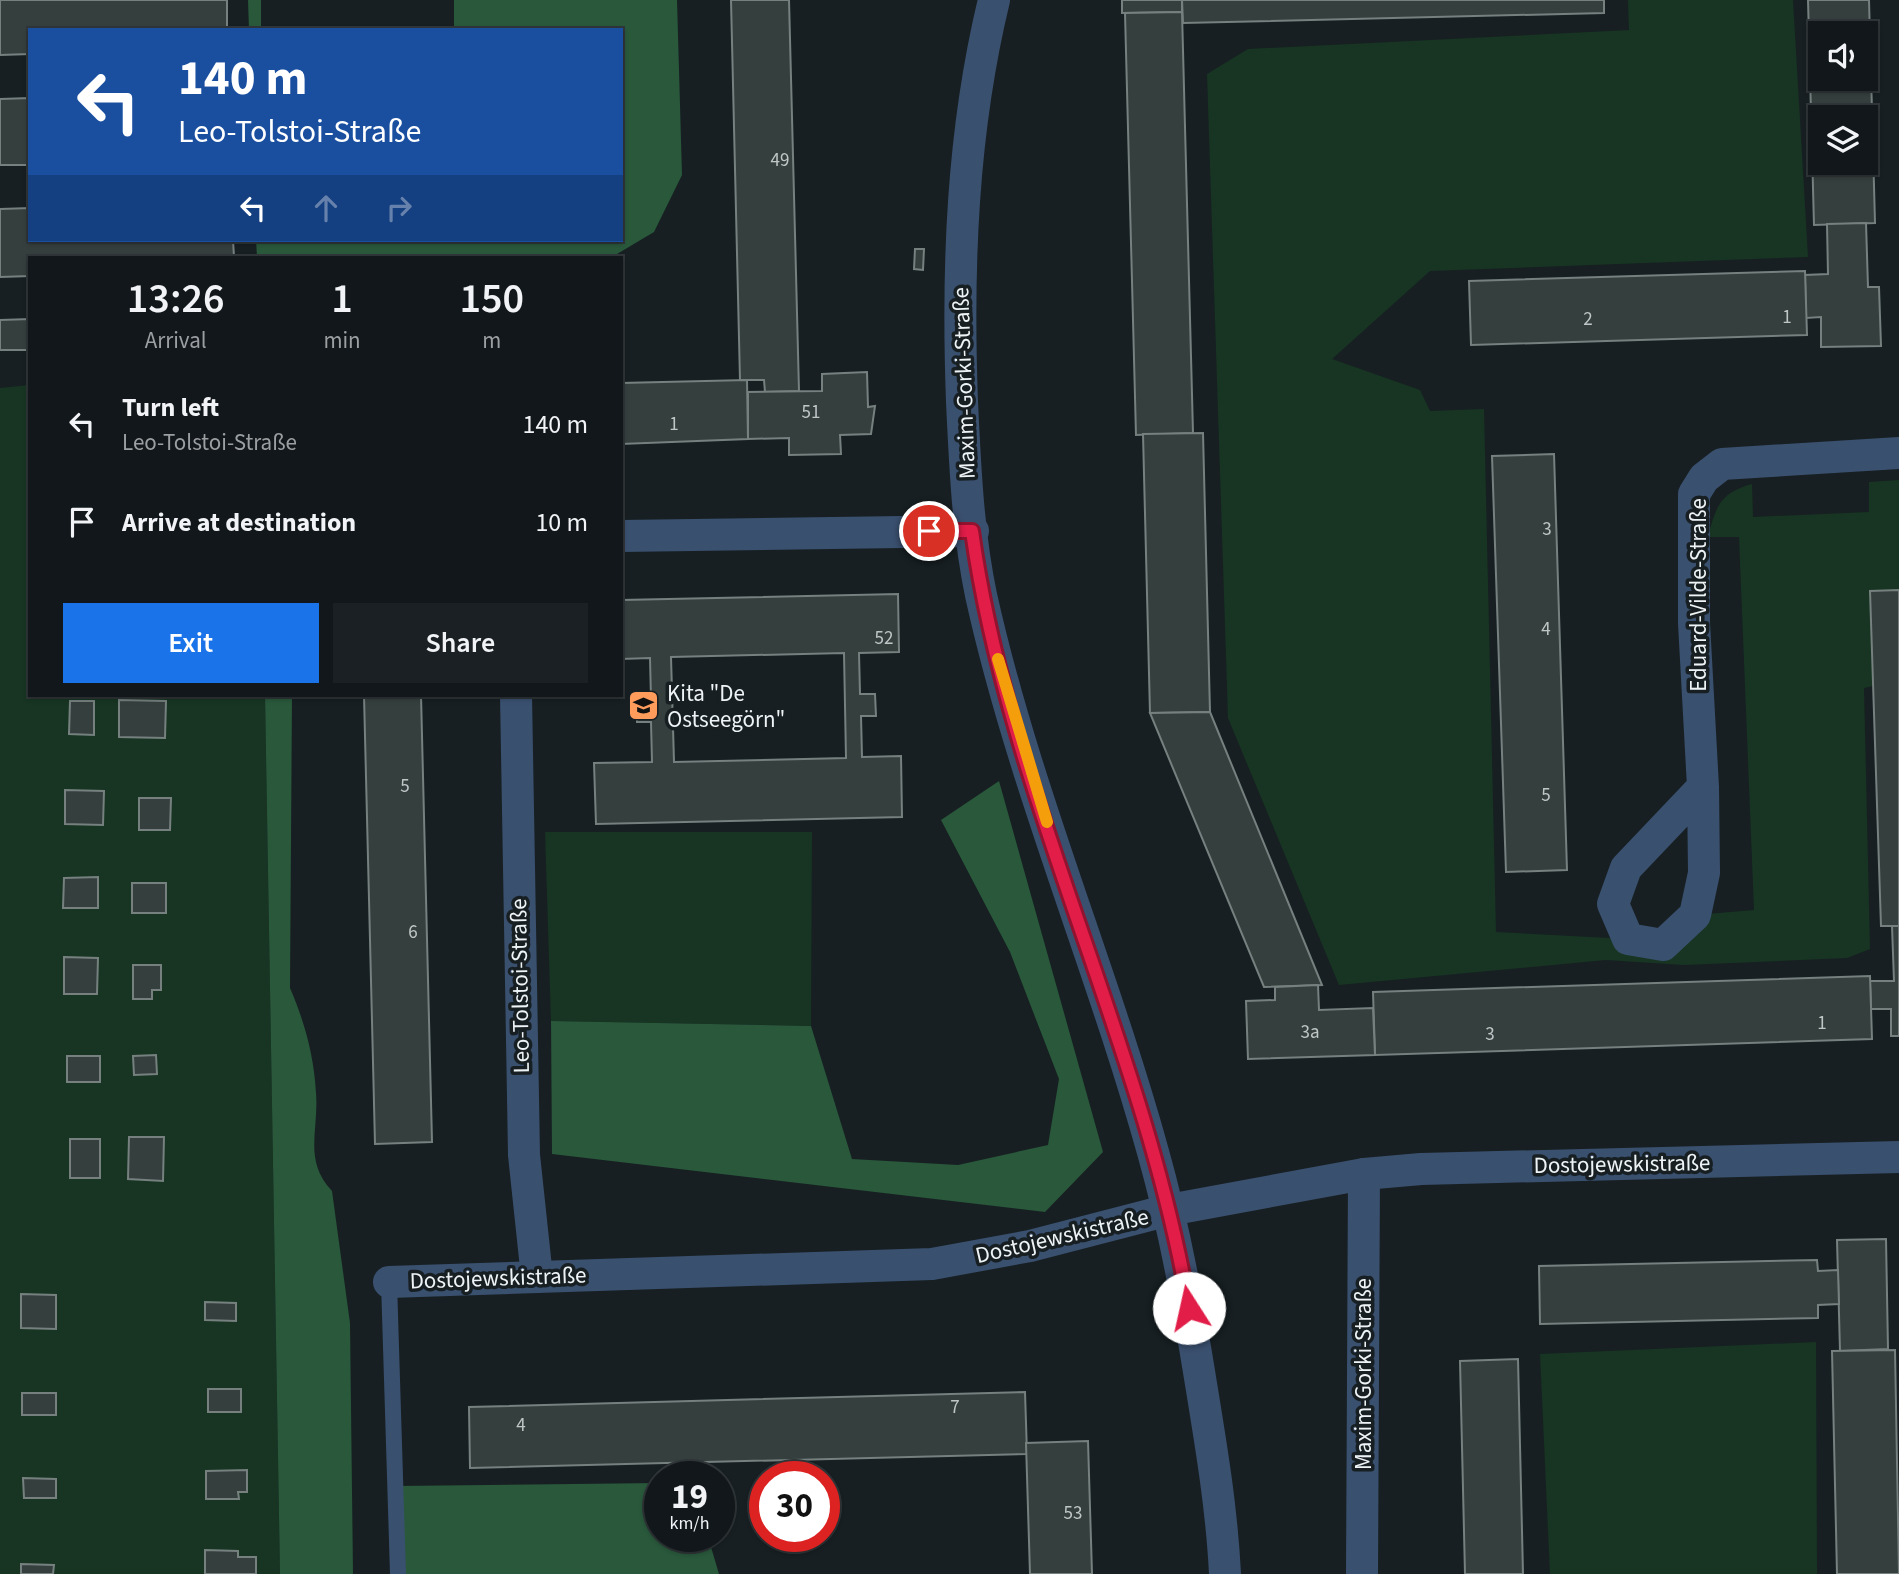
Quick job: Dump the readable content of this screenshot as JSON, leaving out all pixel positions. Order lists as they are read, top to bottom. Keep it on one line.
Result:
{"streets":{"street":["Maxim-Gorki-Straße","Eduard-Vilde-Straße","Leo-Tolstoi-Straße","Dostojewskistraße"]},"crossings":[["Maxim-Gorki-Straße","Dostojewskistraße"],["Leo-Tolstoi-Straße","Dostojewskistraße"]],"places":{"school or university":["Kita \"De Ostseegörn\""]},"house_numbers":["49","1","2","51","1","3","4","52","5","5","6","1","3a","3","7","4","53"],"page":{"turn":["140 m","Leo-Tolstoi-Straße"],"eta":["13:26","Arrival","1","min","150","m"],"list":[{"name":"Turn left","note":"Leo-Tolstoi-Straße","value":"140 m"},{"name":"Arrive at destination","value":"10 m"}],"buttons":["Exit","Share"],"speed":"19 km/h","limit":"30"}}
